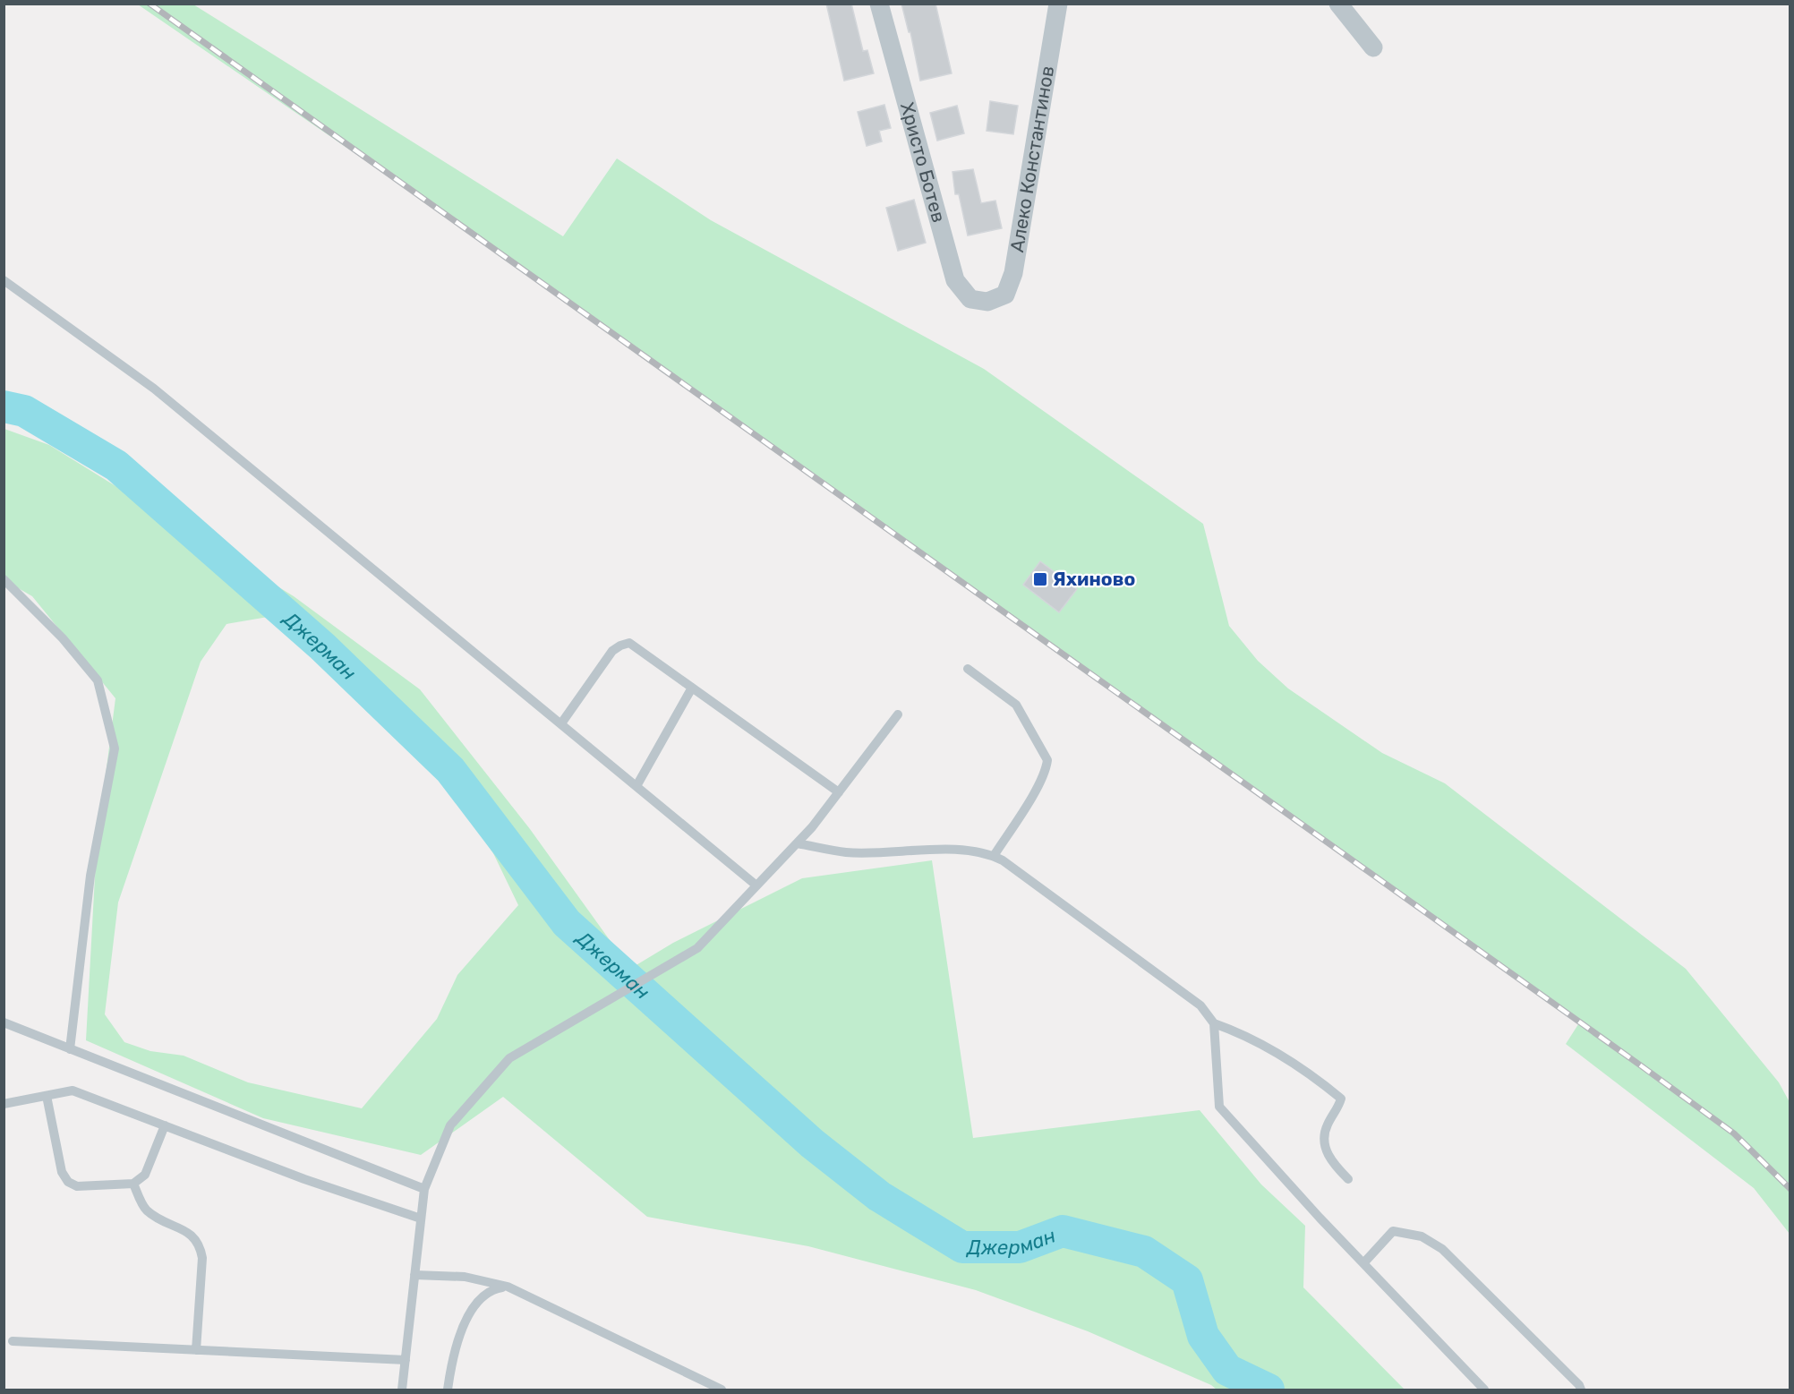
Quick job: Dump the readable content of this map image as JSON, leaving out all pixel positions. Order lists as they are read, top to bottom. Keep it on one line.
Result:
{"streets":{"street":["Алеко Константинов","Христо Ботев"]},"crossings":[["Алеко Константинов","Христо Ботев"]],"water":["Джерман"],"places":{"transit":["Яхиново"]}}
